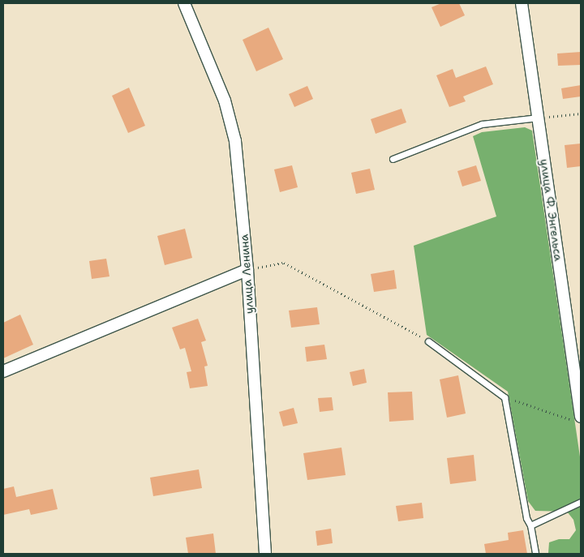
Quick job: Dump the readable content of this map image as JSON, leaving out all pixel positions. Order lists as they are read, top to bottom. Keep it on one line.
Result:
{"streets":{"street":["улица Ф. Энгельса","улица Ленина"]}}
